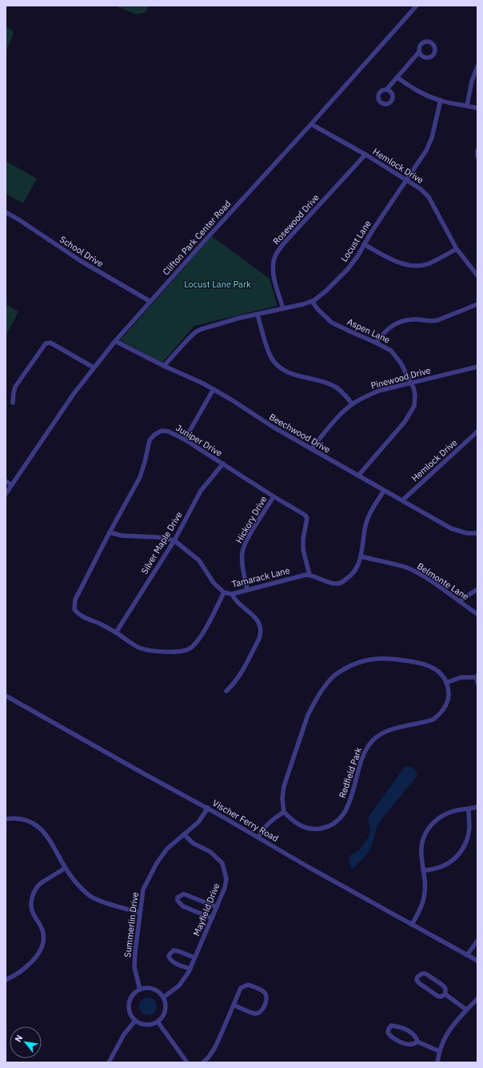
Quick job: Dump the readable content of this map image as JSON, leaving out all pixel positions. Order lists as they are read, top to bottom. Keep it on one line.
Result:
{"streets":{"street":["Hemlock Drive","Rosewood Drive","Clifton Park Center Road","Locust Lane","School Drive","Aspen Lane","Pinewood Drive","Beechwood Drive","Juniper Drive","Hickory Drive","Silver Maple Drive","Tamarack Lane","Belmonte Lane","Redfield Park","Vischer Ferry Road","Mayfield Drive","Summerlin Drive"]},"crossings":[["Hemlock Drive","Rosewood Drive"],["Hemlock Drive","Clifton Park Center Road"],["Hemlock Drive","Locust Lane"],["Hemlock Drive","Beechwood Drive"],["Rosewood Drive","Locust Lane"],["Clifton Park Center Road","School Drive"],["Clifton Park Center Road","Beechwood Drive"],["Locust Lane","Aspen Lane"],["Locust Lane","Beechwood Drive"],["Aspen Lane","Pinewood Drive"],["Aspen Lane","Beechwood Drive"],["Pinewood Drive","Beechwood Drive"],["Juniper Drive","Hickory Drive"],["Juniper Drive","Silver Maple Drive"],["Juniper Drive","Tamarack Lane"],["Hickory Drive","Tamarack Lane"],["Silver Maple Drive","Tamarack Lane"],["Vischer Ferry Road","Summerlin Drive"],["Mayfield Drive","Summerlin Drive"]],"parks":["Locust Lane Park"],"north":"top left"}
